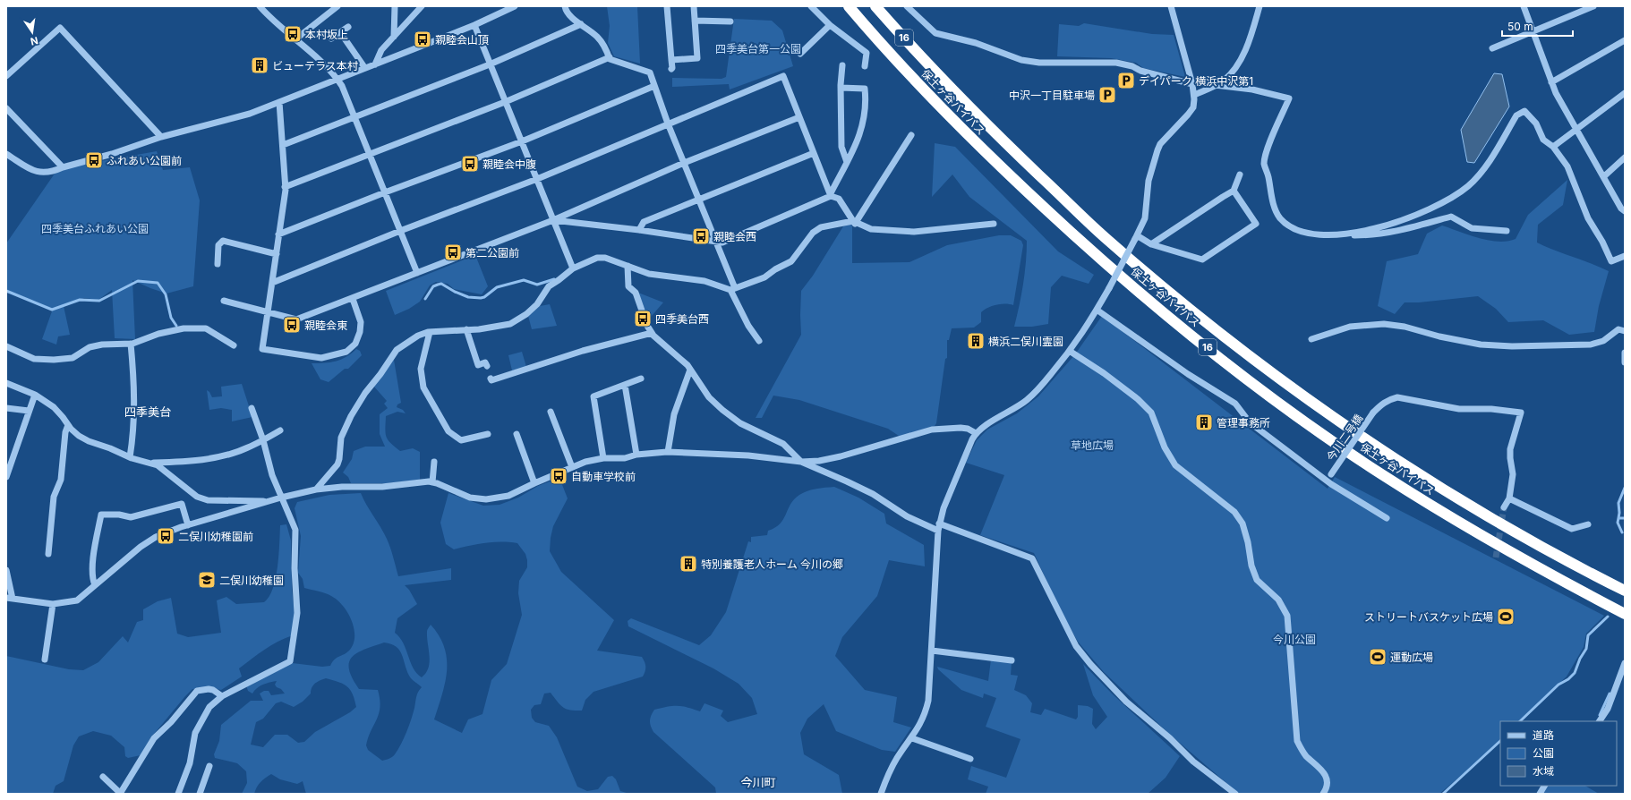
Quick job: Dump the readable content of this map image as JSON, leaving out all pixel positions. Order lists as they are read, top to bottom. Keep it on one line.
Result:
{"streets":{"highway":["16","保土ヶ谷バイパス"],"street":["今川二号橋"]},"districts":["四季美台","今川町"],"parks":["四季美台第一公園","四季美台ふれあい公園","草地広場","今川公園"],"places":{"bus stop":["本村坂上","親睦会山頂","ふれあい公園前","親睦会中腹","親睦会西","第二公園前","四季美台西","親睦会東","自動車学校前","二俣川幼稚園前"],"building":["ビューテラス本村","横浜二俣川霊園","管理事務所","特別養護老人ホーム 今川の郷"],"parking":["デイパーク 横浜中沢第1","中沢一丁目駐車場"],"school or university":["二俣川幼稚園"],"sports":["ストリートバスケット広場","運動広場"]},"legend":["道路","公園","水域"],"scale_bar":"50 m","north":"bottom"}
